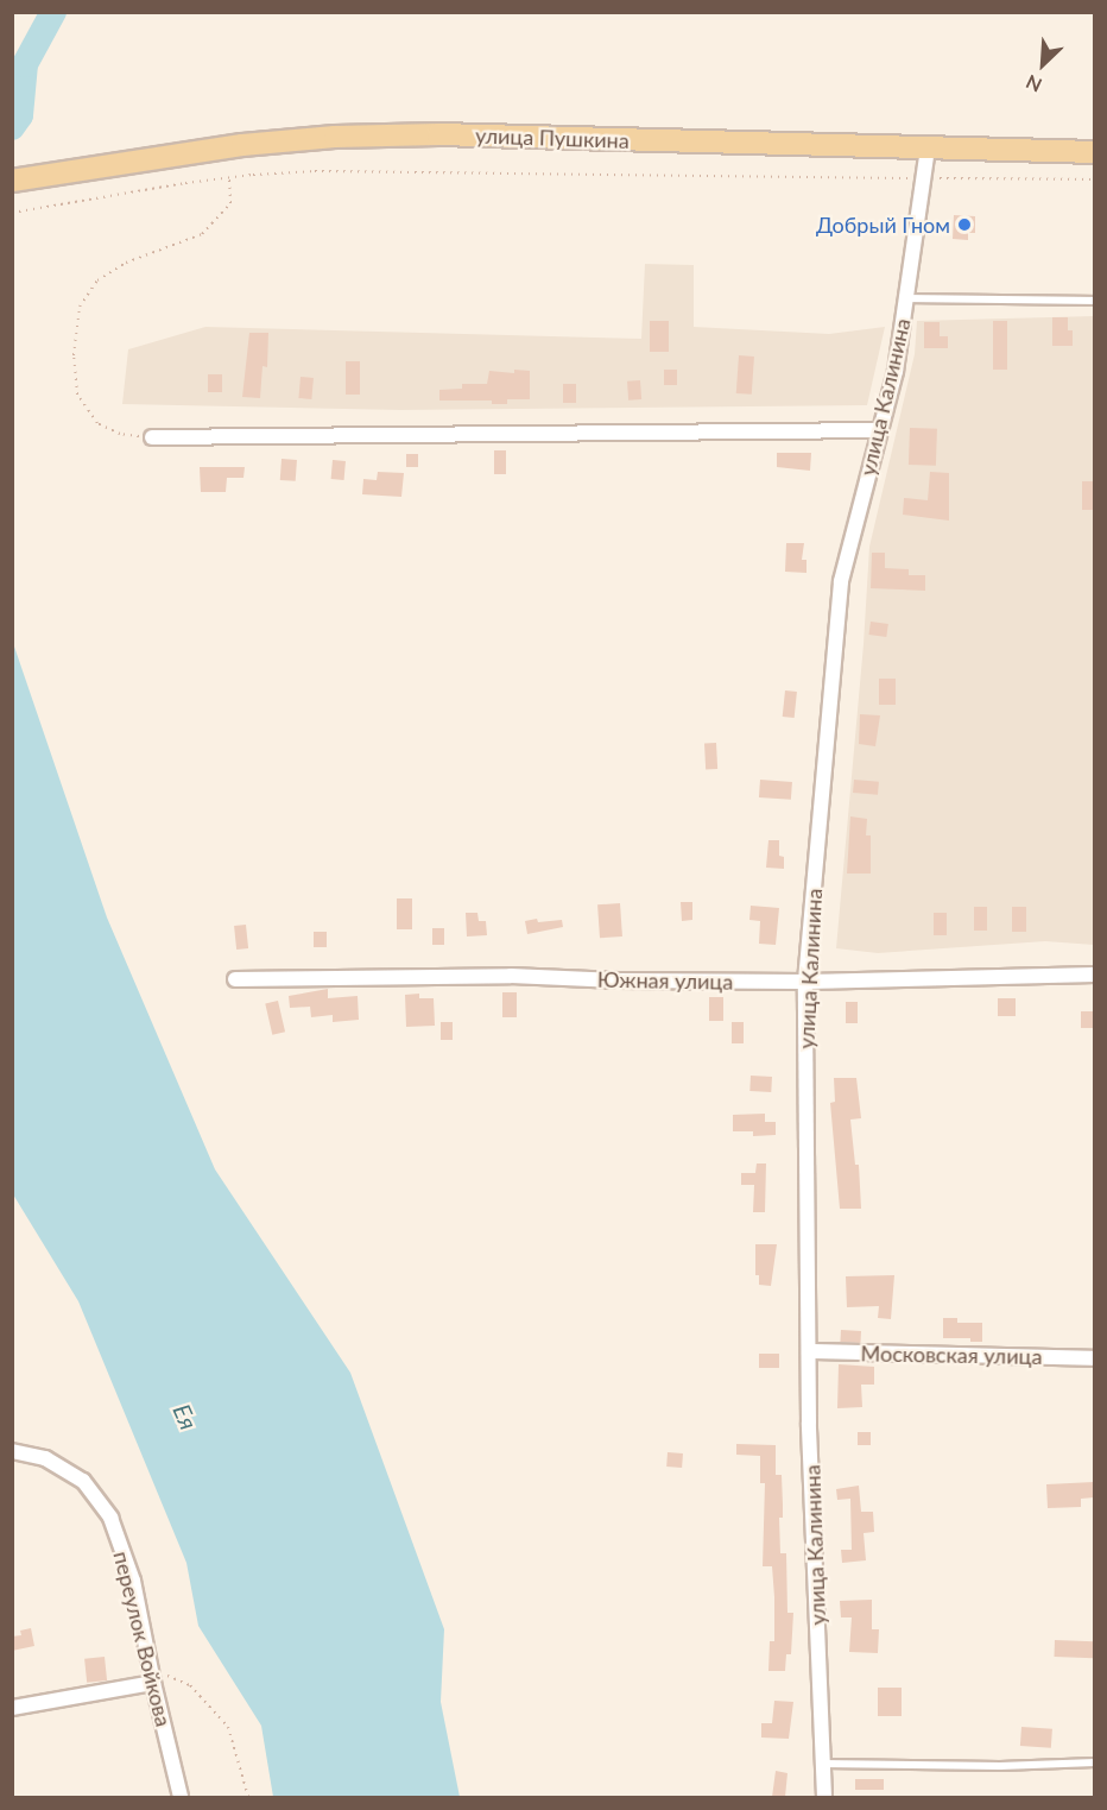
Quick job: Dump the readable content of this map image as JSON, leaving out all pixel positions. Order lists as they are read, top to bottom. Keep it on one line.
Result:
{"streets":{"main road":["улица Пушкина"],"street":["улица Калинина","Южная улица","Московская улица","переулок Войкова"]},"crossings":[["улица Пушкина","улица Калинина"],["улица Калинина","Южная улица"],["улица Калинина","Московская улица"]],"water":["Ея"],"places":["Добрый Гном"],"north":"bottom left"}
